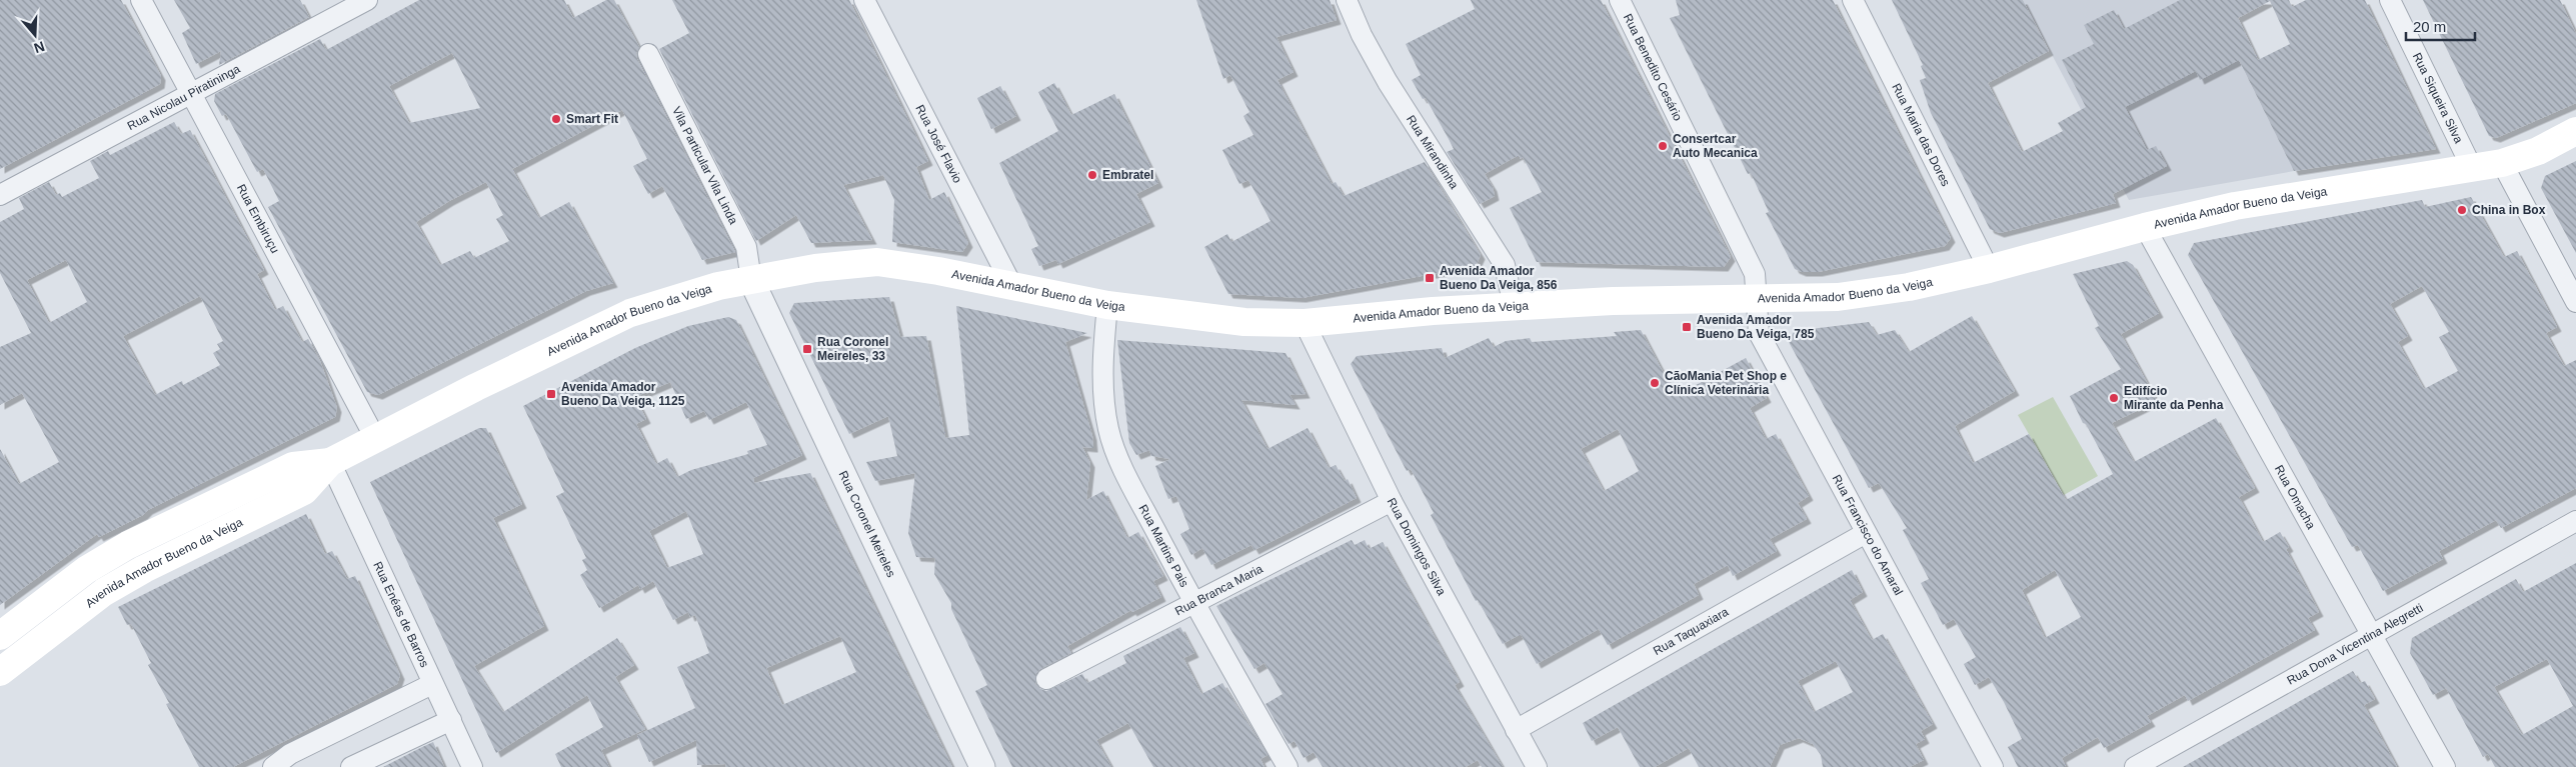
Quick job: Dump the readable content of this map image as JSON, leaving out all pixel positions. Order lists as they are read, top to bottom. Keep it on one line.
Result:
{"streets":{"main road":["Avenida Amador Bueno da Veiga"],"street":["Rua Benedito Cesário","Rua Siqueira Silva","Rua Nicolau Piratininga","Rua Maria das Dores","Rua José Flavio","Rua Mirandinha","Vila Particular Vila Linda","Rua Embiruçu","Rua Omacha","Rua Coronel Meireles","Rua Francisco do Amaral","Rua Martins Pais","Rua Domingos Silva","Rua Branca Maria","Rua Enéas de Barros","Rua Taquaxiara","Rua Dona Vicentina Alegretti"]},"crossings":[["Rua Benedito Cesário","Avenida Amador Bueno da Veiga"],["Rua Benedito Cesário","Rua Francisco do Amaral"],["Rua Siqueira Silva","Avenida Amador Bueno da Veiga"],["Rua Nicolau Piratininga","Rua Embiruçu"],["Rua Maria das Dores","Avenida Amador Bueno da Veiga"],["Rua José Flavio","Avenida Amador Bueno da Veiga"],["Rua Mirandinha","Avenida Amador Bueno da Veiga"],["Vila Particular Vila Linda","Avenida Amador Bueno da Veiga"],["Vila Particular Vila Linda","Rua Coronel Meireles"],["Avenida Amador Bueno da Veiga","Rua Embiruçu"],["Avenida Amador Bueno da Veiga","Rua Omacha"],["Avenida Amador Bueno da Veiga","Rua Coronel Meireles"],["Avenida Amador Bueno da Veiga","Rua Francisco do Amaral"],["Avenida Amador Bueno da Veiga","Rua Martins Pais"],["Avenida Amador Bueno da Veiga","Rua Domingos Silva"],["Avenida Amador Bueno da Veiga","Rua Enéas de Barros"],["Rua Omacha","Rua Dona Vicentina Alegretti"],["Rua Francisco do Amaral","Rua Taquaxiara"],["Rua Martins Pais","Rua Branca Maria"],["Rua Domingos Silva","Rua Branca Maria"],["Rua Domingos Silva","Rua Taquaxiara"]],"places":{"other":["Smart Fit","Consertcar Auto Mecanica","Embratel","China in Box","CãoMania Pet Shop e Clínica Veterinária","Edifício Mirante da Penha"],"transit":["Avenida Amador Bueno Da Veiga, 856","Avenida Amador Bueno Da Veiga, 785","Rua Coronel Meireles, 33","Avenida Amador Bueno Da Veiga, 1125"]},"scale_bar":"20 m","north":"bottom"}
